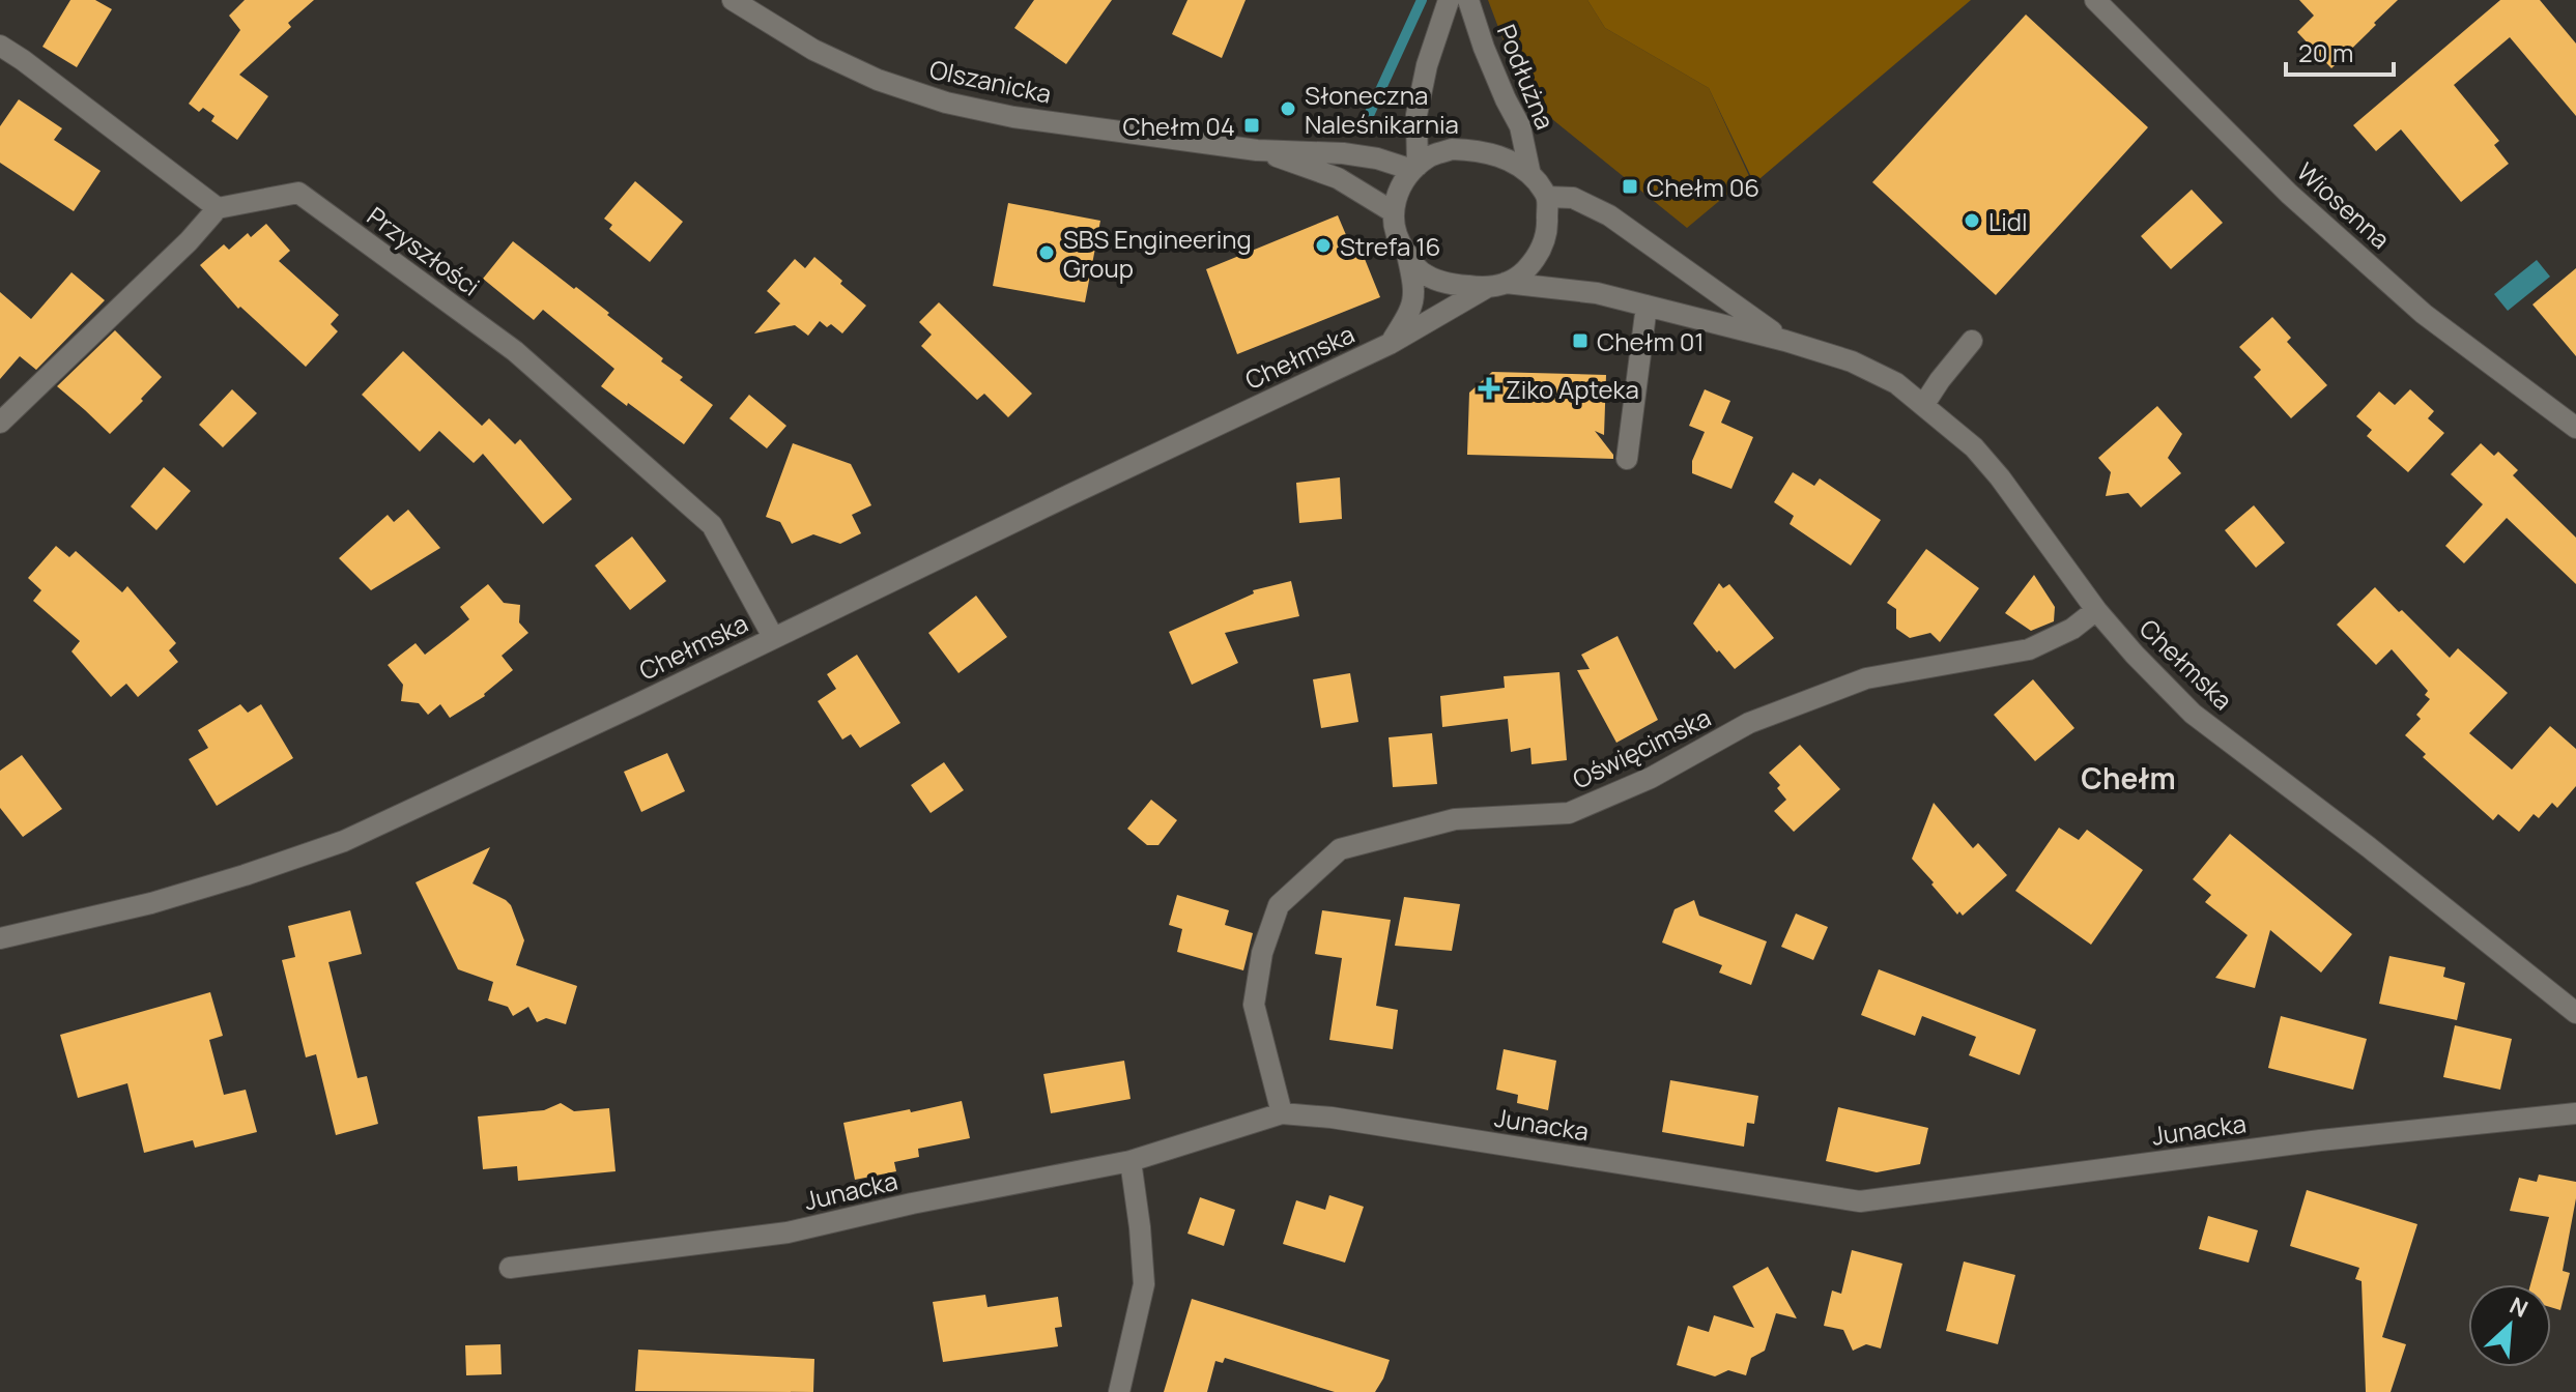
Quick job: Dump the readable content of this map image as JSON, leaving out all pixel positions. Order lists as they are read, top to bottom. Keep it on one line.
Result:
{"streets":{"street":["Podłużna","Olszanicka","Wiosenna","Przyszłości","Chełmska","Oświęcimska","Junacka"]},"crossings":[["Podłużna","Olszanicka"],["Podłużna","Chełmska"],["Olszanicka","Chełmska"],["Przyszłości","Chełmska"],["Chełmska","Oświęcimska"],["Oświęcimska","Junacka"]],"districts":["Chełm"],"places":{"other":["Słoneczna Naleśnikarnia","Lidl","Strefa 16","SBS Engineering Group"],"transit":["Chełm 04","Chełm 06","Chełm 01"],"health":["Ziko Apteka"]},"scale_bar":"20 m","north":"top right"}
